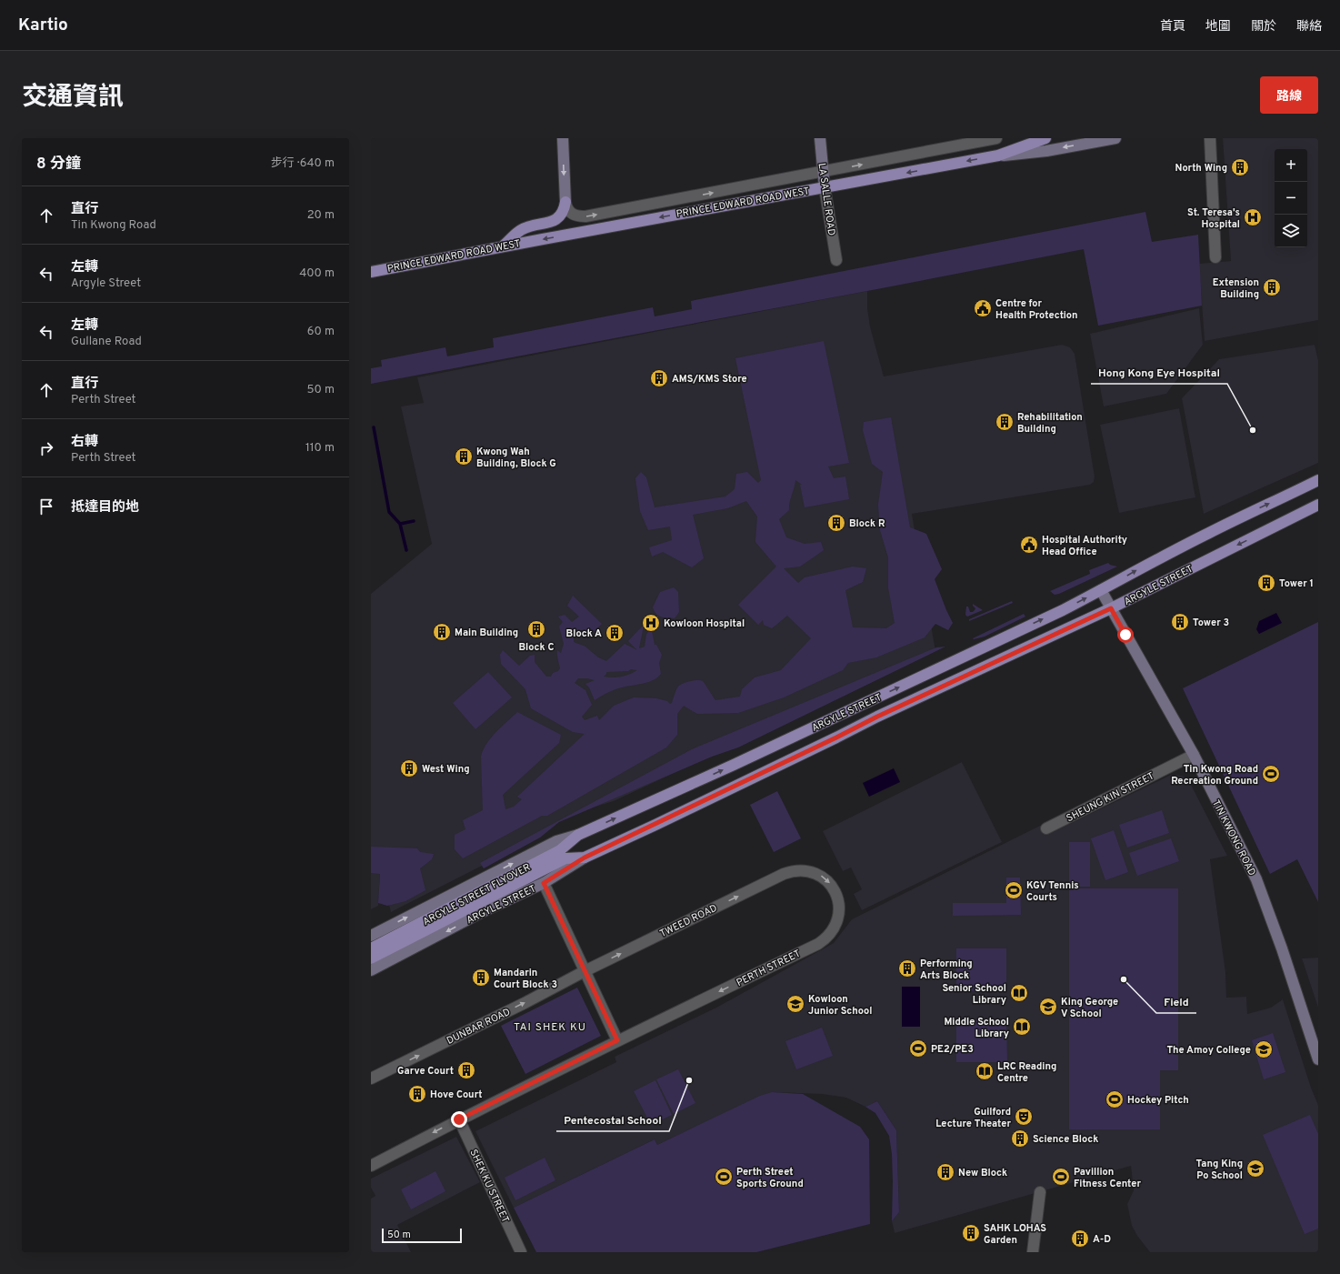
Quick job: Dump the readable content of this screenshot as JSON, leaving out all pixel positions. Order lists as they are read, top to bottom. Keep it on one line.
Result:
{"streets":{"main road":["PRINCE EDWARD ROAD WEST","ARGYLE STREET","ARGYLE STREET FLYOVER"],"street":["LA SALLE ROAD","SHEUNG KIN STREET","TIN KWONG ROAD","TWEED ROAD","PERTH STREET","DUNBAR ROAD","SHEK KU STREET"]},"crossings":[["LA SALLE ROAD","PRINCE EDWARD ROAD WEST"],["ARGYLE STREET","TIN KWONG ROAD"],["ARGYLE STREET","ARGYLE STREET FLYOVER"],["SHEUNG KIN STREET","TIN KWONG ROAD"],["TWEED ROAD","PERTH STREET"],["TWEED ROAD","DUNBAR ROAD"],["PERTH STREET","SHEK KU STREET"]],"one_way":["TWEED ROAD","DUNBAR ROAD"],"districts":["TAI SHEK KU"],"places":{"building":["North Wing","Extension Building","AMS/KMS Store","Rehabilitation Building","Kwong Wah Building, Block G","Block R","Tower 1","Tower 3","Block C","Main Building","Block A","West Wing","Performing Arts Block","Mandarin Court Block 3","Garve Court","Hove Court","Science Block","New Block","SAHK LOHAS Garden","A-D"],"hospital":["St. Teresa's Hospital","Kowloon Hospital"],"public building":["Centre for Health Protection","Hospital Authority Head Office"],"other":["Hong Kong Eye Hospital","Field","Pentecostal School"],"sports":["Tin Kwong Road Recreation Ground","KGV Tennis Courts","PE2/PE3","Hockey Pitch","Perth Street Sports Ground","Pavillion Fitness Center"],"library":["Senior School Library","Middle School Library","LRC Reading Centre"],"school or university":["Kowloon Junior School","King George V School","The Amoy College","Tang King Po School"],"theatre":["Guilford Lecture Theater"]},"scale_bar":"50 m","page":{"header":"Kartio","nav":["首頁","地圖","關於","聯絡"],"title":"交通資訊","buttons":"路線","heading":["8 分鐘","步行 · 640 m"],"map_buttons":["+","−"],"list":[["直行","Tin Kwong Road","20 m"],["左轉","Argyle Street","400 m"],["左轉","Gullane Road","60 m"],["直行","Perth Street","50 m"],["右轉","Perth Street","110 m"],"抵達目的地"],"scale":"50 m"}}
